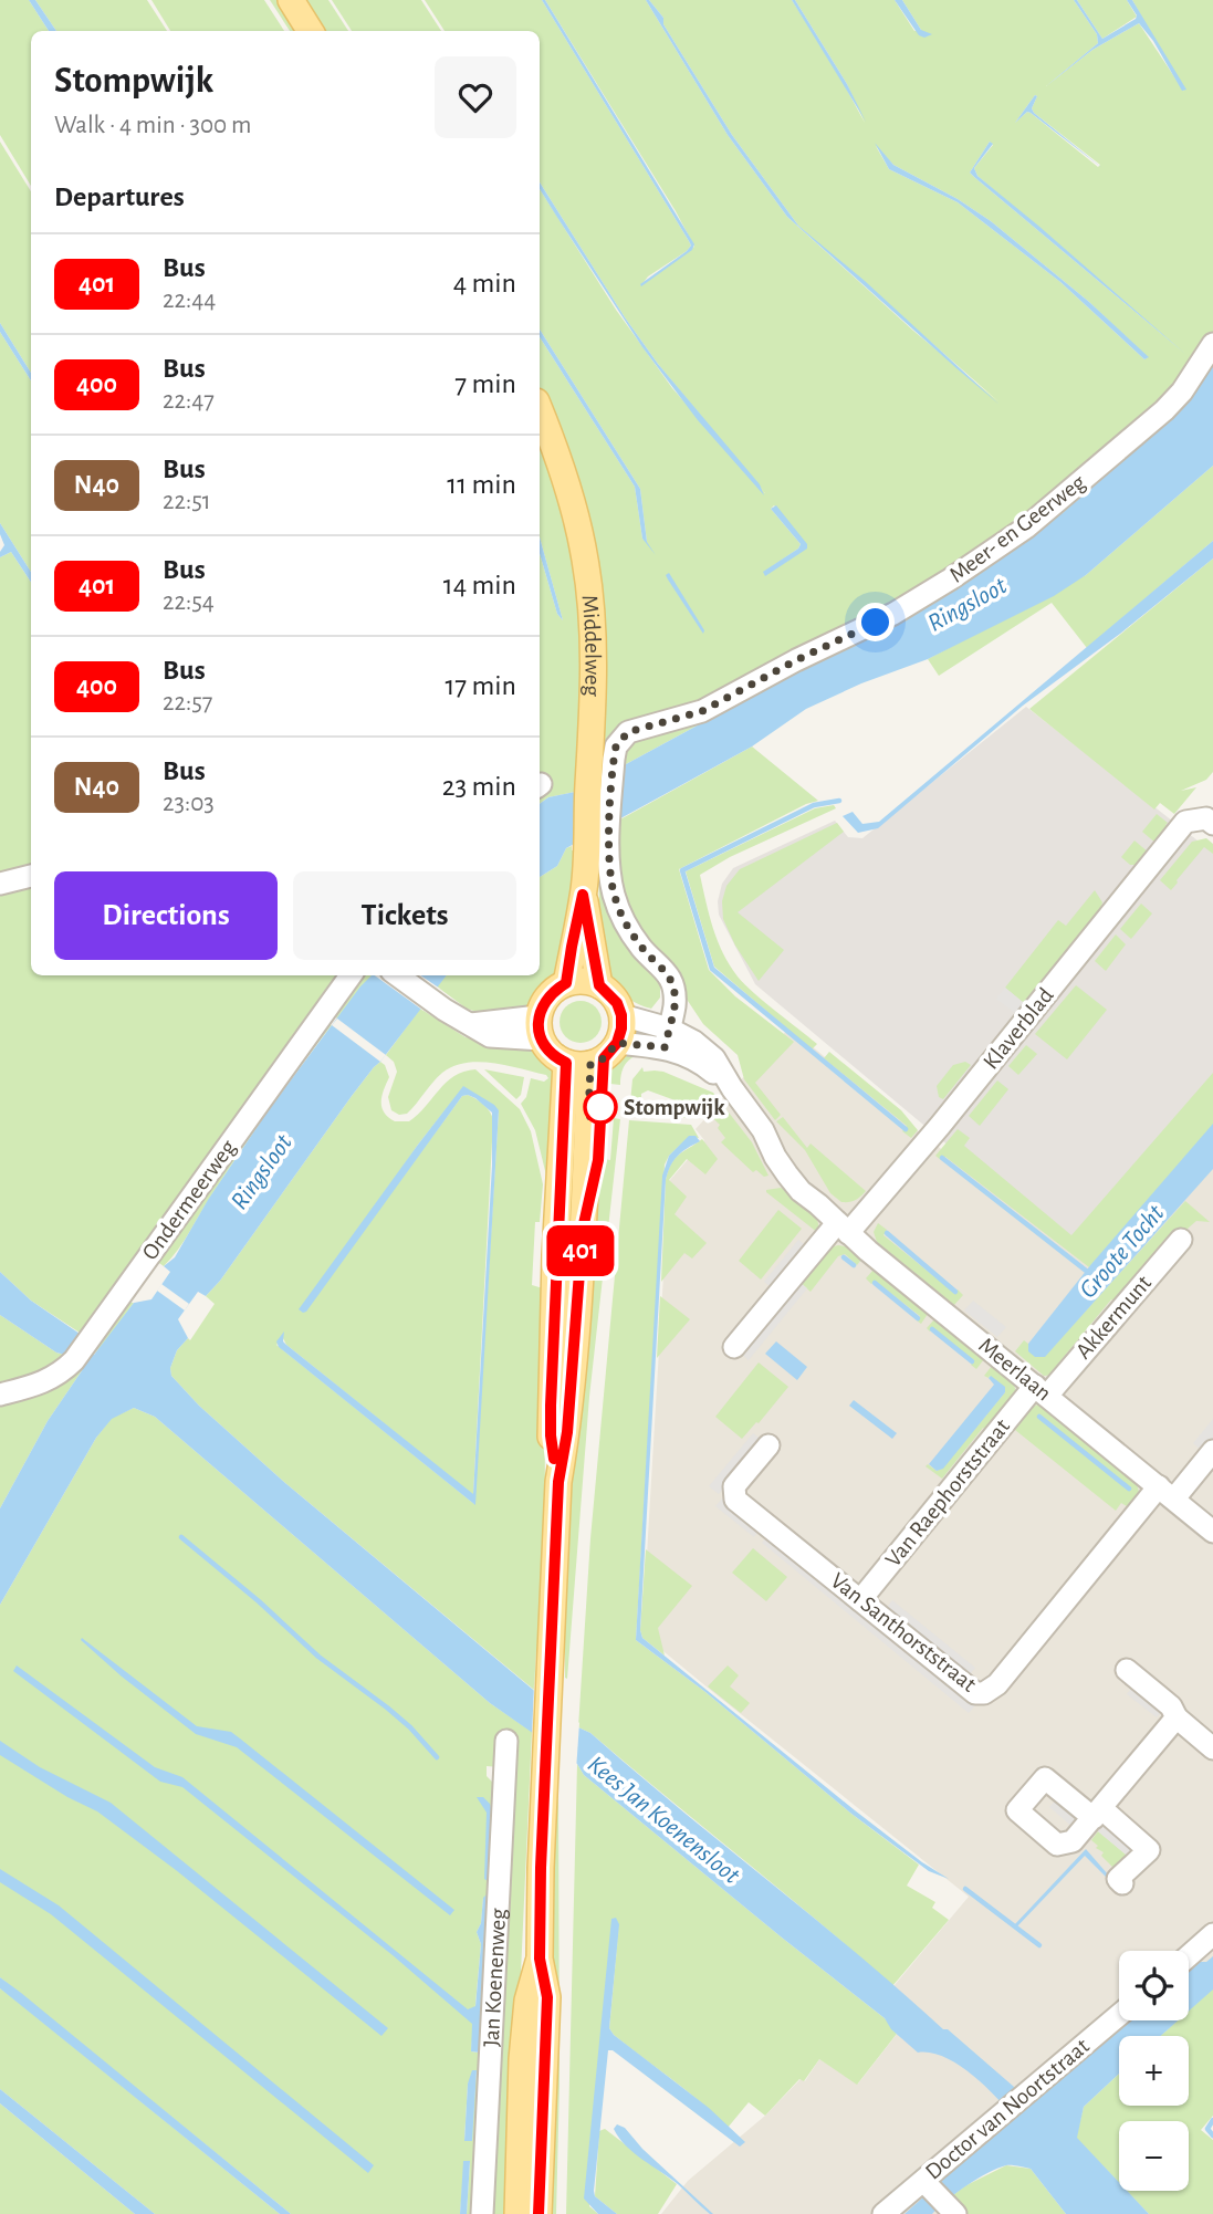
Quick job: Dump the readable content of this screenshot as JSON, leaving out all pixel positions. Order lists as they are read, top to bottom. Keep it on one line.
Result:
{"streets":{"main road":["Middelweg","Jan Koenenweg"],"street":["Meer- en Geerweg","Klaverblad","Ondermeerweg","Akkermunt","Meerlaan","Van Raephorststraat","Van Santhorststraat","Doctor van Noortstraat"]},"crossings":[["Meer- en Geerweg","Meerlaan"],["Middelweg","Meerlaan"],["Middelweg","Jan Koenenweg"],["Klaverblad","Meerlaan"],["Akkermunt","Meerlaan"],["Akkermunt","Van Raephorststraat"],["Meerlaan","Van Raephorststraat"],["Meerlaan","Van Santhorststraat"],["Meerlaan","Jan Koenenweg"],["Van Raephorststraat","Van Santhorststraat"]],"water":["Ringsloot","Groote Tocht","Kees Jan Koenensloot"],"places":["Stompwijk"],"lines":["bus line 401"],"page":{"on_map":"401","heading":[["Stompwijk","Walk · 4 min · 300 m"],"Departures"],"list":[{"mark":"401","name":"Bus","note":"22:44","value":"4 min"},{"mark":"400","name":"Bus","note":"22:47","value":"7 min"},{"mark":"N40","name":"Bus","note":"22:51","value":"11 min"},{"mark":"401","name":"Bus","note":"22:54","value":"14 min"},{"mark":"400","name":"Bus","note":"22:57","value":"17 min"},{"mark":"N40","name":"Bus","note":"23:03","value":"23 min"}],"buttons":["Directions","Tickets"],"map_buttons":["+","−"]}}
